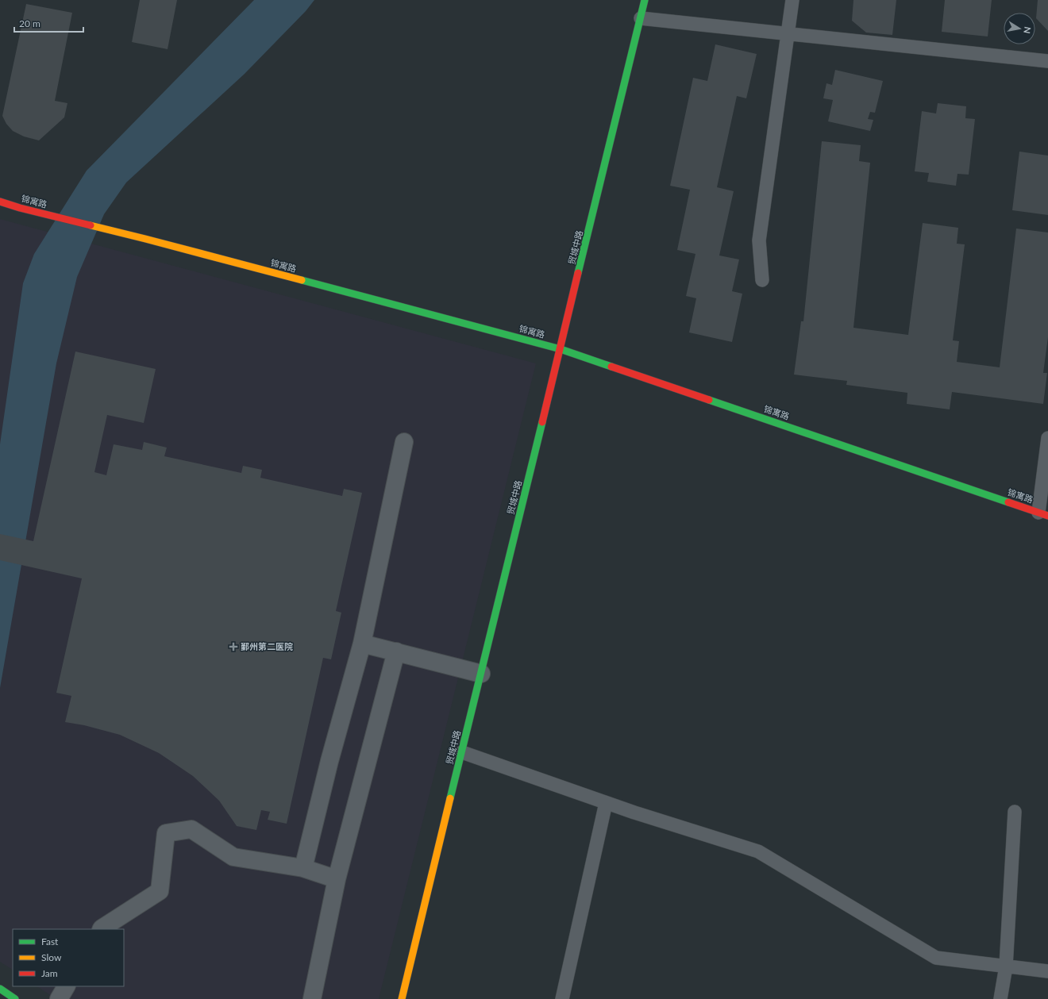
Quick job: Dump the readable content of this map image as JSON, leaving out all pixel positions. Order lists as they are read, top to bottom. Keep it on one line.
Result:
{"streets":{"street":["锦寓路","贸城中路"]},"crossings":[["锦寓路","贸城中路"]],"places":{"health":["鄞州第二医院"]},"legend":["Fast","Slow","Jam"],"scale_bar":"20 m","north":"right"}
